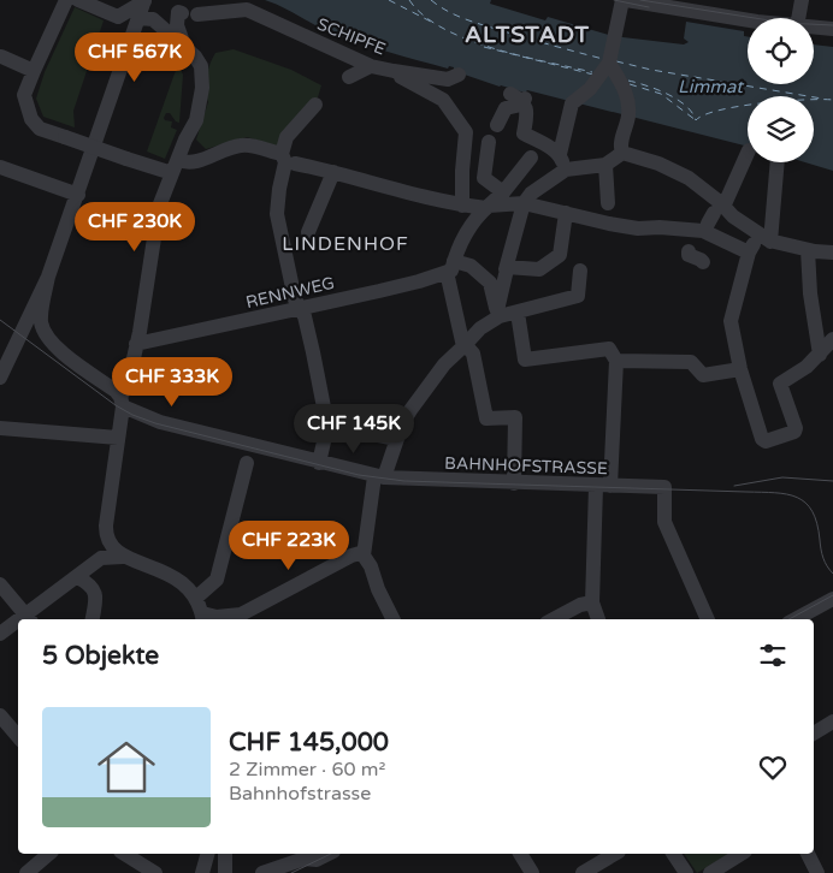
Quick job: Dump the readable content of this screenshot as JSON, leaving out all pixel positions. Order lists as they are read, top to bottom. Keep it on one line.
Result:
{"streets":{"street":["SCHIPFE","RENNWEG","BAHNHOFSTRASSE"]},"districts":["ALTSTADT","LINDENHOF"],"water":["Limmat"],"page":{"price":["CHF 567K","CHF 230K","CHF 333K","CHF 145K","CHF 223K"],"heading":"5 Objekte","list":[{"name":"CHF 145,000","note":"2 Zimmer · 60 m² · Bahnhofstrasse"}]}}
